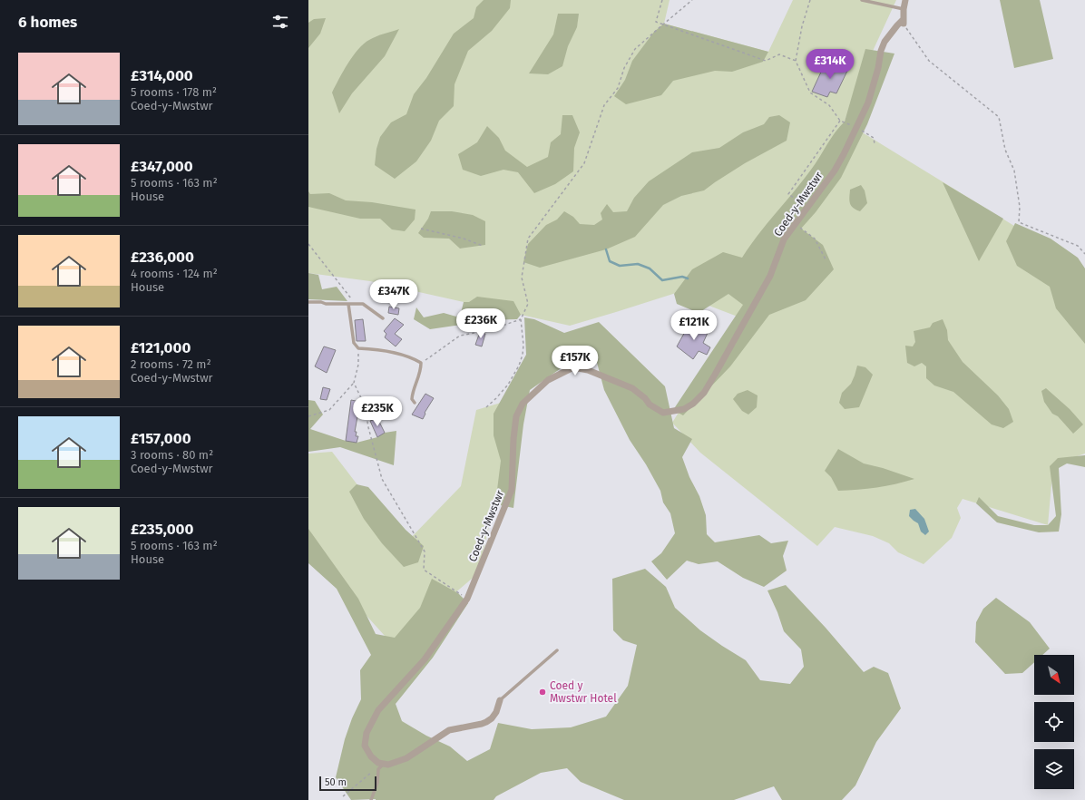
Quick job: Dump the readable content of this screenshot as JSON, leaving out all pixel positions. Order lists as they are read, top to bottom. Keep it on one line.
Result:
{"streets":{"street":["Coed-y-Mwstwr"]},"places":["Coed y Mwstwr Hotel"],"scale_bar":"50 m","north":"bottom right","page":{"heading":"6 homes","list":[{"name":"£314,000","note":"5 rooms · 178 m² · Coed-y-Mwstwr"},{"name":"£347,000","note":"5 rooms · 163 m² · House"},{"name":"£236,000","note":"4 rooms · 124 m² · House"},{"name":"£121,000","note":"2 rooms · 72 m² · Coed-y-Mwstwr"},{"name":"£157,000","note":"3 rooms · 80 m² · Coed-y-Mwstwr"},{"name":"£235,000","note":"5 rooms · 163 m² · House"}],"price":["£314K","£347K","£236K","£121K","£157K","£235K"],"scale":"50 m"}}
